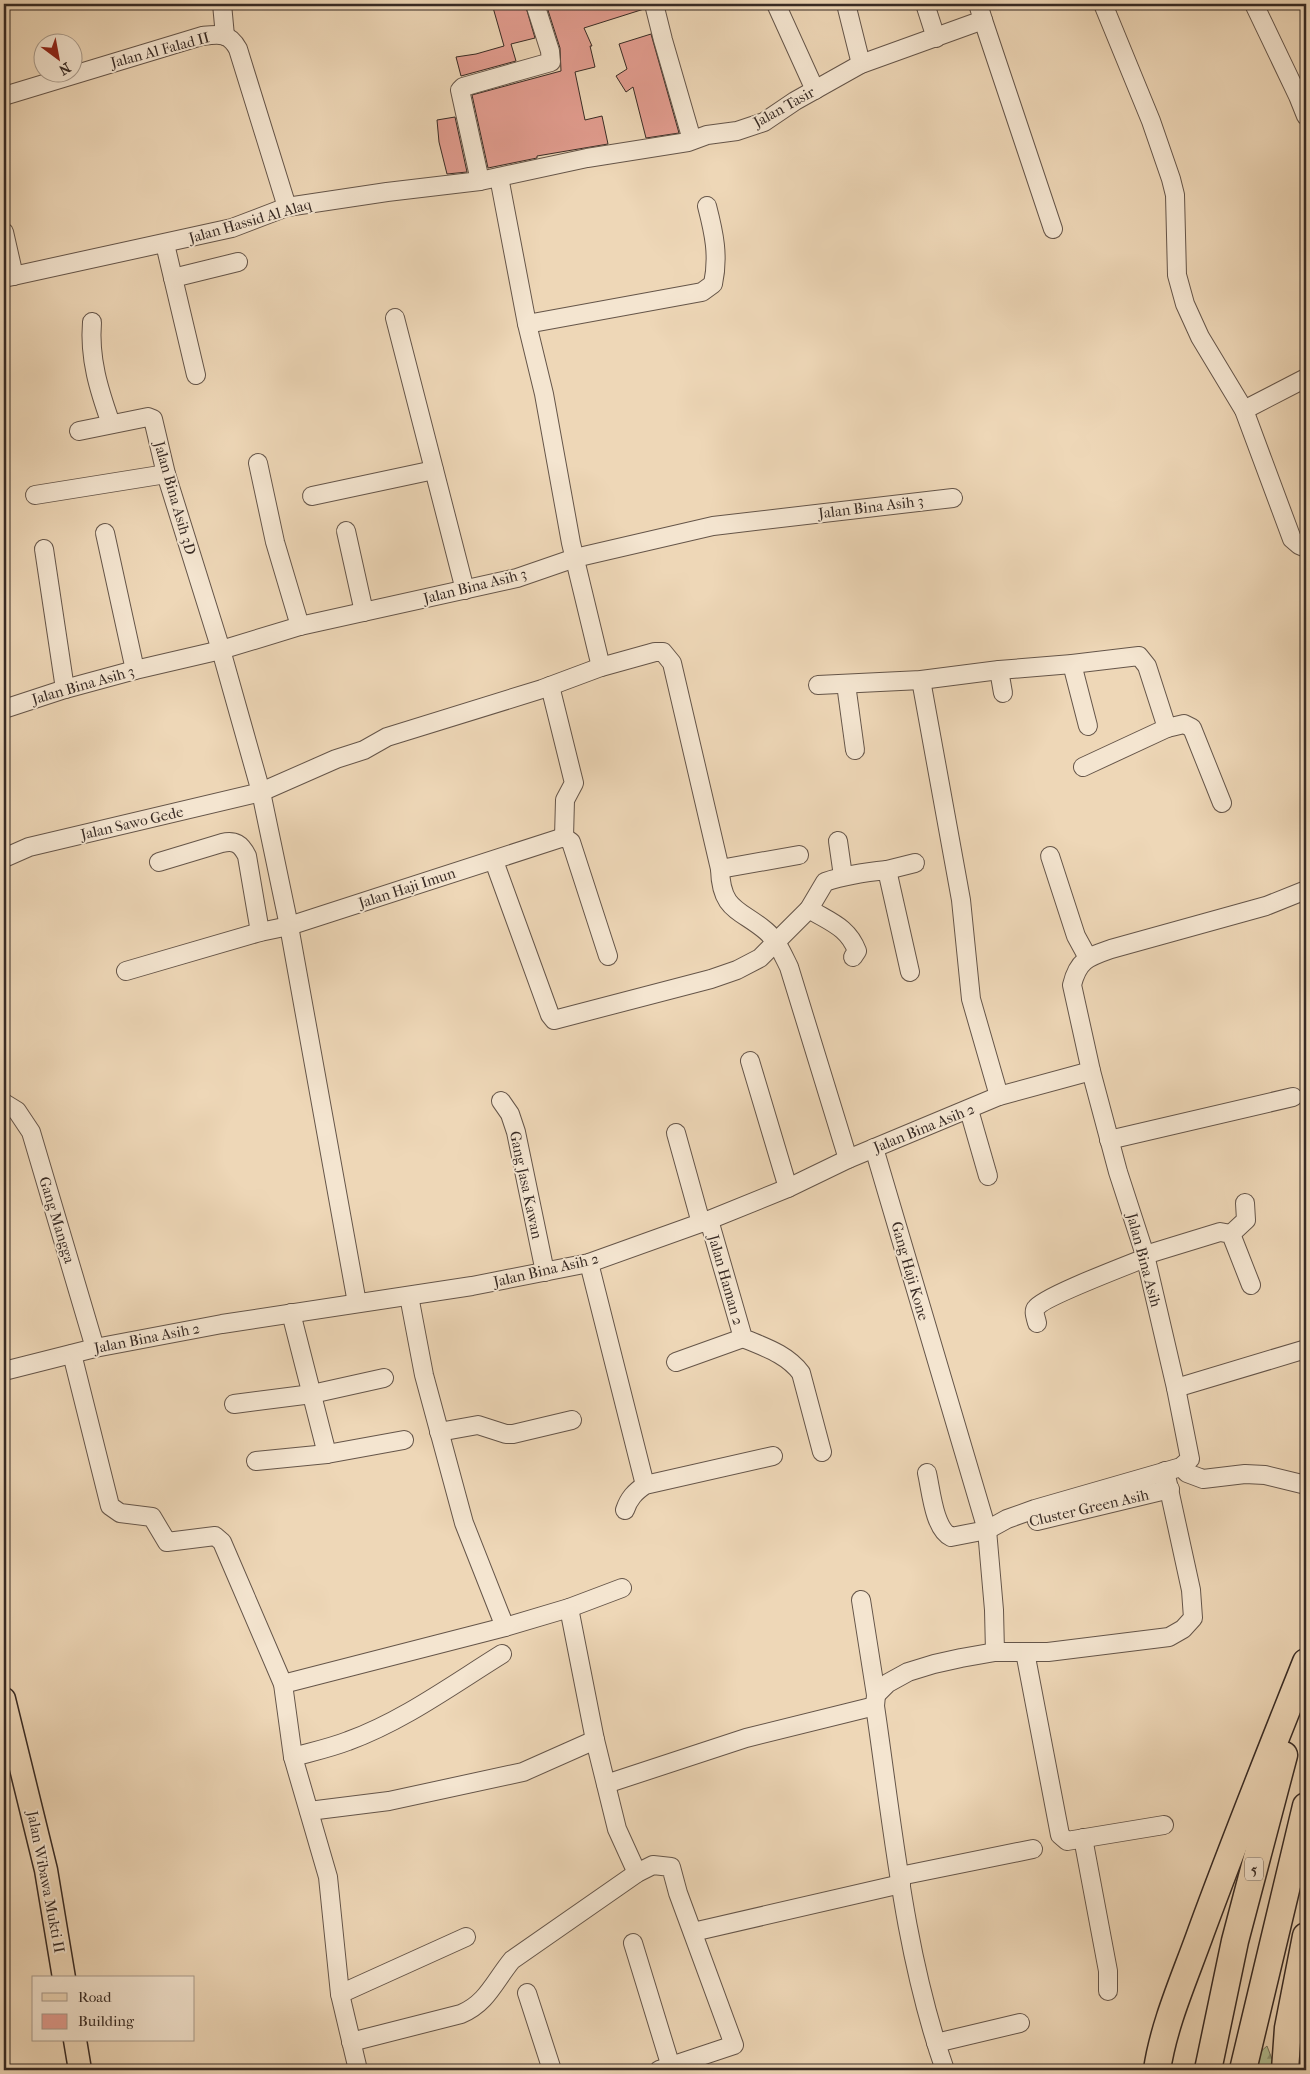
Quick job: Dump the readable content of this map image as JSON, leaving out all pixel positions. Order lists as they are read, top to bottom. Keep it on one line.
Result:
{"streets":{"highway":["5"],"main road":["Jalan Wibawa Mukti II"],"street":["Jalan Al Falad II","Jalan Tasir","Jalan Hassid Al Alaq","Jalan Bina Asih 3D","Jalan Bina Asih 3","Jalan Sawo Gede","Jalan Haji Imun","Jalan Bina Asih 2","Gang Jasa Kawan","Gang Mangga","Jalan Bina Asih","Gang Haji Kone","Jalan Haman 2","Cluster Green Asih"]},"crossings":[["Jalan Al Falad II","Jalan Hassid Al Alaq"],["Jalan Tasir","Jalan Hassid Al Alaq"],["Jalan Bina Asih 3D","Jalan Bina Asih 3"],["Jalan Bina Asih 3D","Jalan Sawo Gede"],["Jalan Bina Asih 3D","Jalan Haji Imun"],["Jalan Bina Asih 3D","Jalan Bina Asih 2"],["Jalan Bina Asih 2","Gang Jasa Kawan"],["Jalan Bina Asih 2","Gang Mangga"],["Jalan Bina Asih 2","Jalan Bina Asih"],["Jalan Bina Asih 2","Gang Haji Kone"],["Jalan Bina Asih 2","Jalan Haman 2"]],"legend":["Road","Building"],"north":"bottom right"}
